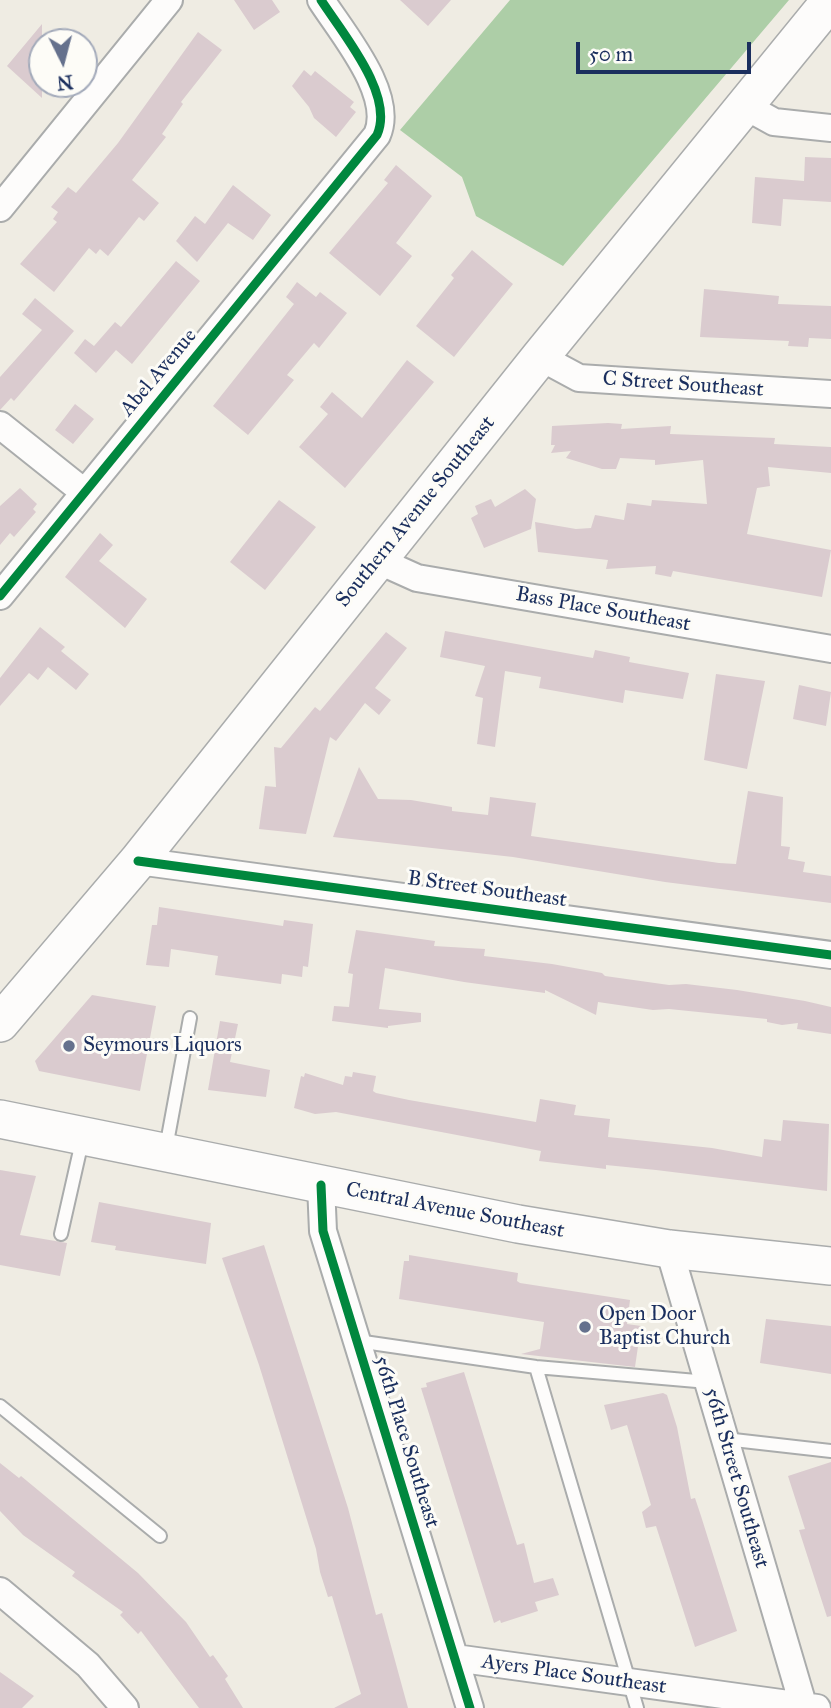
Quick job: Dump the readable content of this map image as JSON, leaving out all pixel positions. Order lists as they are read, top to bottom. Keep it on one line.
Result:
{"streets":{"main road":["Southern Avenue Southeast","Central Avenue Southeast"],"street":["Abel Avenue","C Street Southeast","Bass Place Southeast","B Street Southeast","56th Place Southeast","56th Street Southeast","Ayers Place Southeast"]},"crossings":[["C Street Southeast","Southern Avenue Southeast"],["Southern Avenue Southeast","Bass Place Southeast"],["Southern Avenue Southeast","B Street Southeast"],["Central Avenue Southeast","56th Place Southeast"],["Central Avenue Southeast","56th Street Southeast"],["56th Place Southeast","Ayers Place Southeast"],["56th Street Southeast","Ayers Place Southeast"]],"places":["Seymours Liquors","Open Door Baptist Church"],"scale_bar":"50 m","north":"bottom"}
